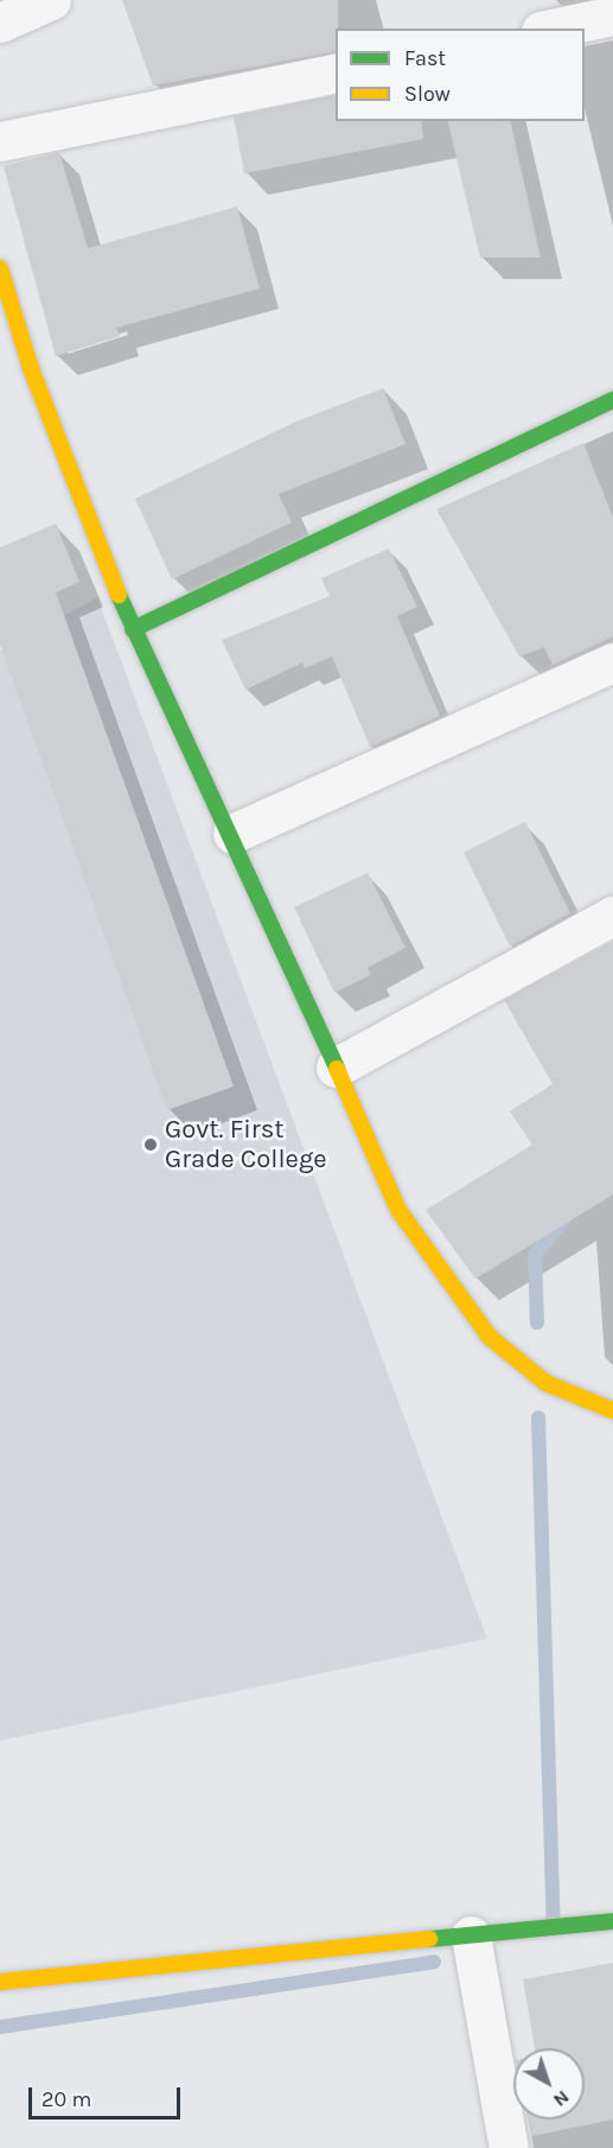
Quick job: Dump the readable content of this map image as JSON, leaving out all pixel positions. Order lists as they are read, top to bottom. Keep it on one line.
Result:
{"places":["Govt. First Grade College"],"legend":["Fast","Slow"],"scale_bar":"20 m","north":"bottom right"}
